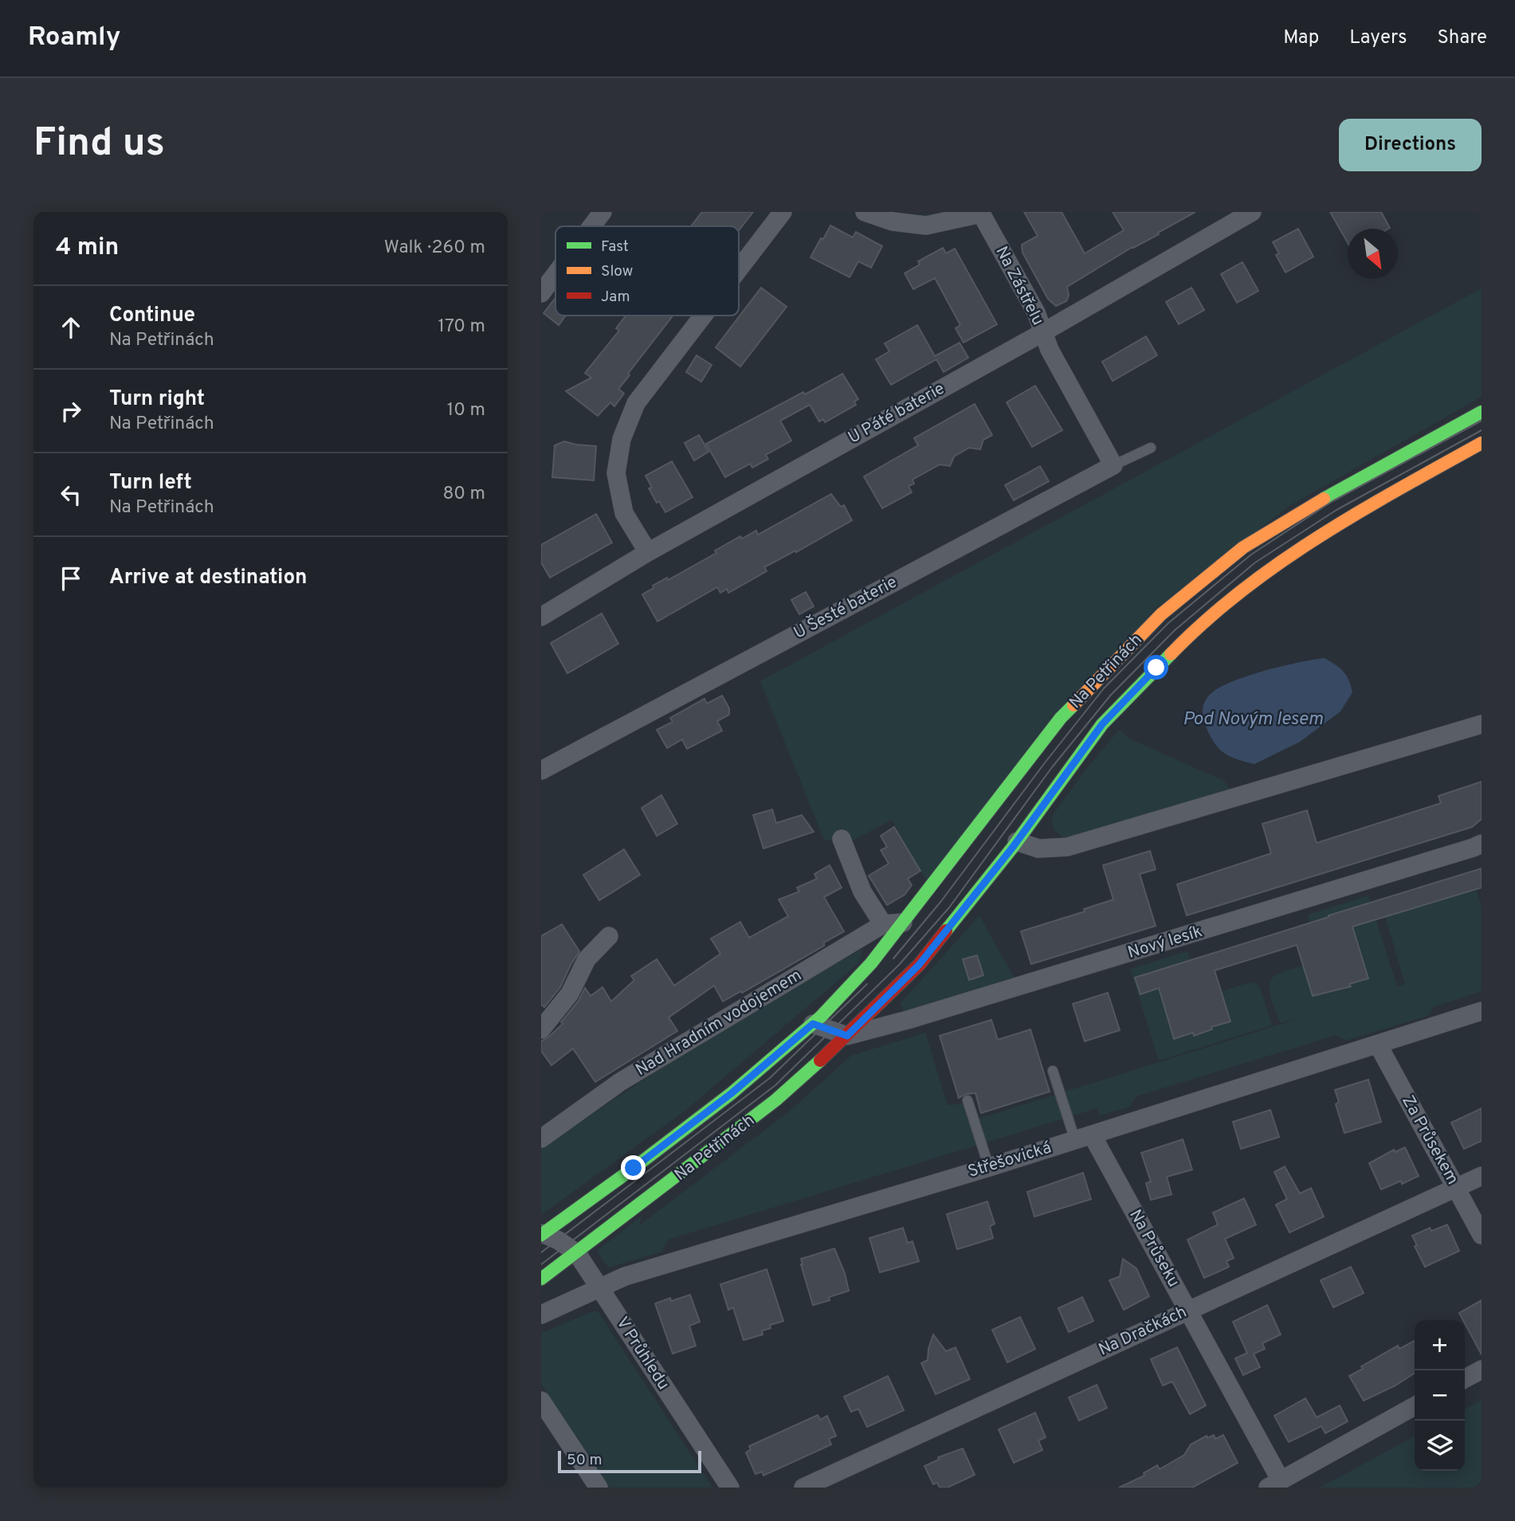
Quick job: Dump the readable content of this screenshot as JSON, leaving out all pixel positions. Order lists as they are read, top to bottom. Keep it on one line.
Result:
{"streets":{"street":["Na Zástřelu","U Páté baterie","U Šesté baterie","Na Petřinách","Nový lesík","Nad Hradním vodojemem","Za Průsekem","Střešovická","Na Průseku","Na Dračkách","V Průhledu"]},"crossings":[["Na Zástřelu","U Páté baterie"],["Na Zástřelu","U Šesté baterie"],["Na Petřinách","Nový lesík"],["Na Petřinách","Nad Hradním vodojemem"],["Na Petřinách","V Průhledu"],["Za Průsekem","Střešovická"],["Za Průsekem","Na Dračkách"],["Střešovická","Na Průseku"],["Střešovická","V Průhledu"],["Na Průseku","Na Dračkách"]],"water":["Pod Novým lesem"],"legend":["Fast","Slow","Jam"],"scale_bar":"50 m","north":"bottom right","page":{"header":"Roamly","nav":["Map","Layers","Share"],"buttons":"Directions","title":"Find us","heading":["4 min","Walk · 260 m"],"list":[["Continue","Na Petřinách","170 m"],["Turn right","Na Petřinách","10 m"],["Turn left","Na Petřinách","80 m"],"Arrive at destination"],"map_buttons":["+","−"],"scale":"50 m"}}
